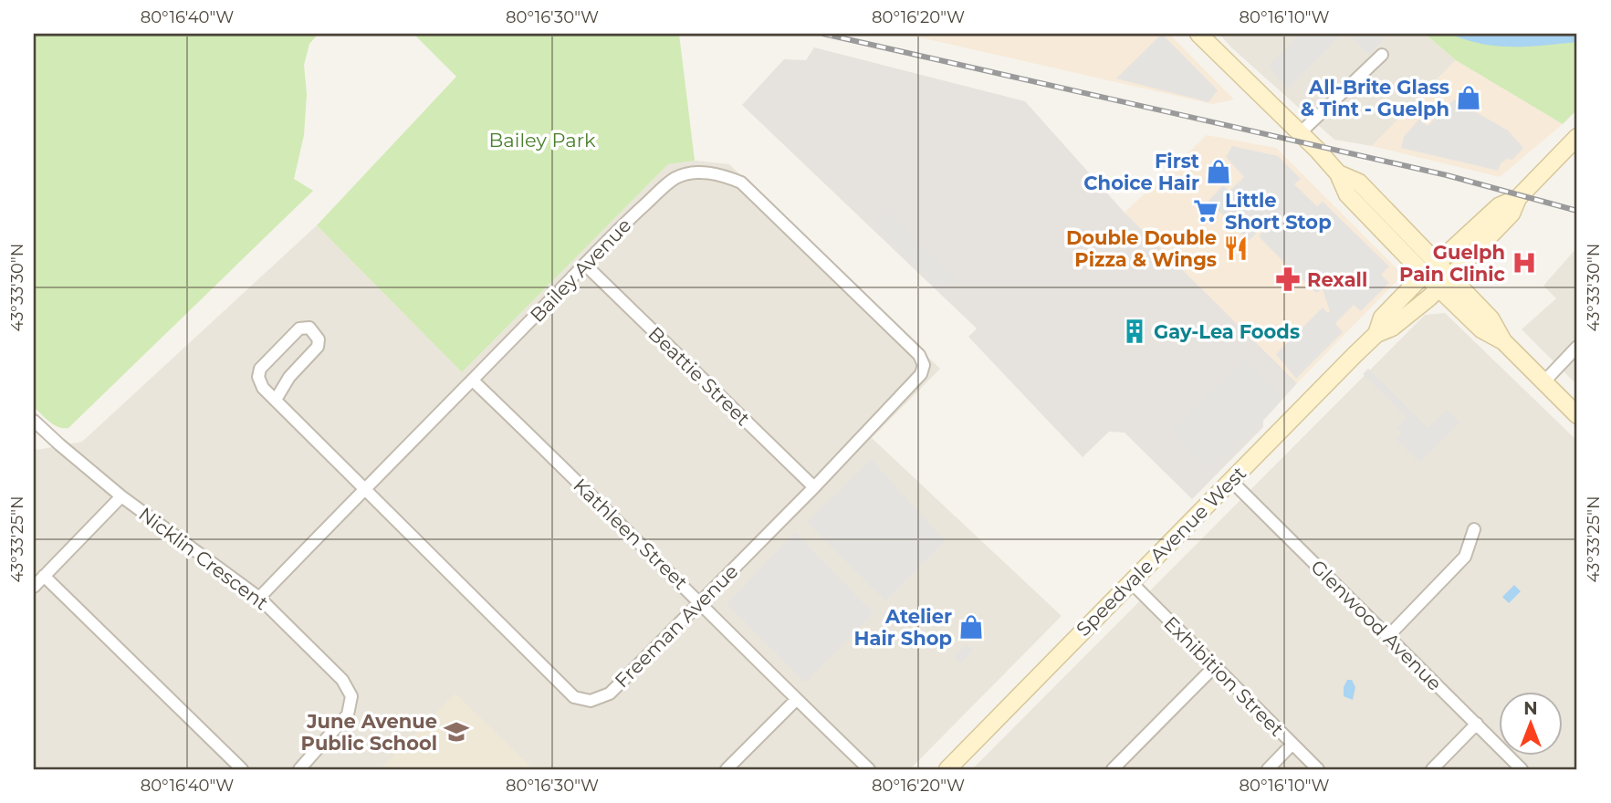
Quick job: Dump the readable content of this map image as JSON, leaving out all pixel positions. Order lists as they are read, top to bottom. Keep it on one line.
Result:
{"streets":{"main road":["Speedvale Avenue West"],"street":["Bailey Avenue","Beattie Street","Kathleen Street","Nicklin Crescent","Glenwood Avenue","Freeman Avenue","Exhibition Street"]},"crossings":[["Bailey Avenue","Beattie Street"],["Bailey Avenue","Kathleen Street"],["Bailey Avenue","Nicklin Crescent"],["Bailey Avenue","Freeman Avenue"],["Beattie Street","Freeman Avenue"],["Kathleen Street","Freeman Avenue"],["Speedvale Avenue West","Glenwood Avenue"],["Speedvale Avenue West","Exhibition Street"]],"parks":["Bailey Park"],"places":{"shop":["All-Brite Glass & Tint - Guelph","First Choice Hair","Atelier Hair Shop"],"supermarket":["Little Short Stop"],"restaurant":["Double Double Pizza & Wings"],"hospital":["Guelph Pain Clinic"],"pharmacy":["Rexall"],"building":["Gay-Lea Foods"],"school or university":["June Avenue Public School"]},"north":"top","coordinates":["80°16'40\"W","80°16'30\"W","80°16'20\"W","80°16'10\"W","43°33'30\"N","43°33'25\"N"]}
